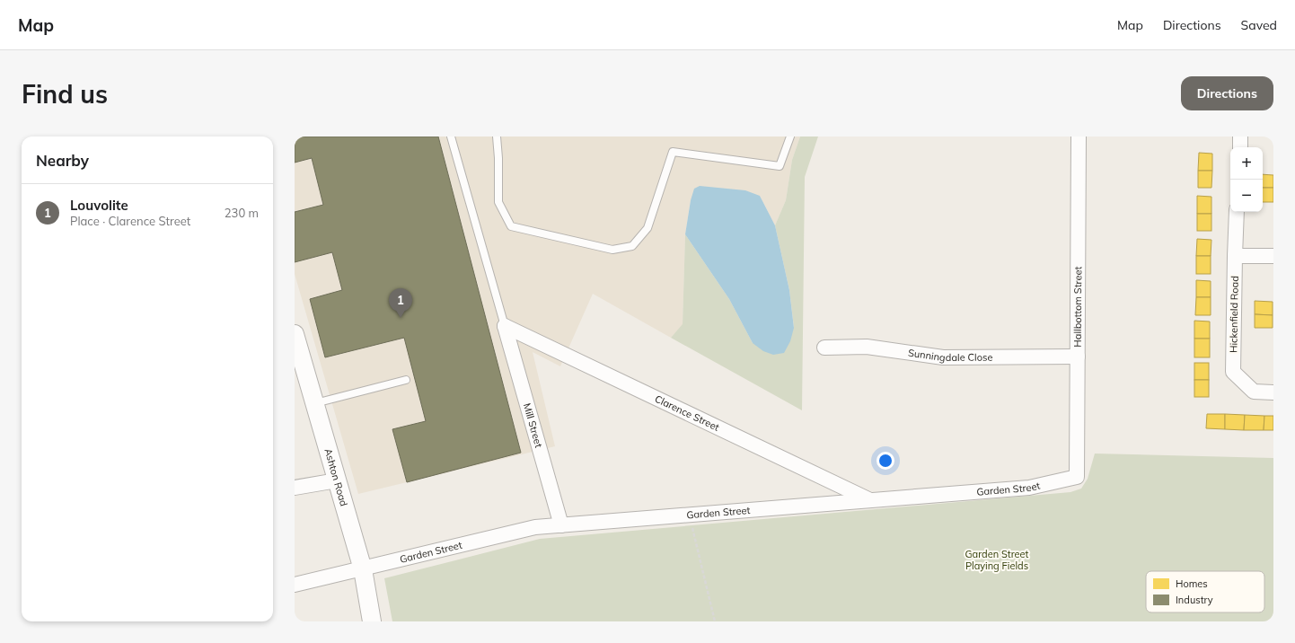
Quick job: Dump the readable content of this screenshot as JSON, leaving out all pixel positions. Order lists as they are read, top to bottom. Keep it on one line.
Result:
{"streets":{"street":["Hallbottom Street","Hickenfield Road","Sunningdale Close","Clarence Street","Mill Street","Ashton Road","Garden Street"]},"crossings":[["Hallbottom Street","Sunningdale Close"],["Hallbottom Street","Garden Street"],["Clarence Street","Mill Street"],["Clarence Street","Garden Street"],["Mill Street","Garden Street"],["Ashton Road","Garden Street"]],"parks":["Garden Street Playing Fields"],"legend":["Homes","Industry"],"page":{"header":"Map","nav":["Map","Directions","Saved"],"buttons":"Directions","title":"Find us","heading":"Nearby","map_buttons":["+","−"],"list":[{"mark":"1","name":"Louvolite","note":"Place · Clarence Street","value":"230 m"}],"pins":"1"}}
